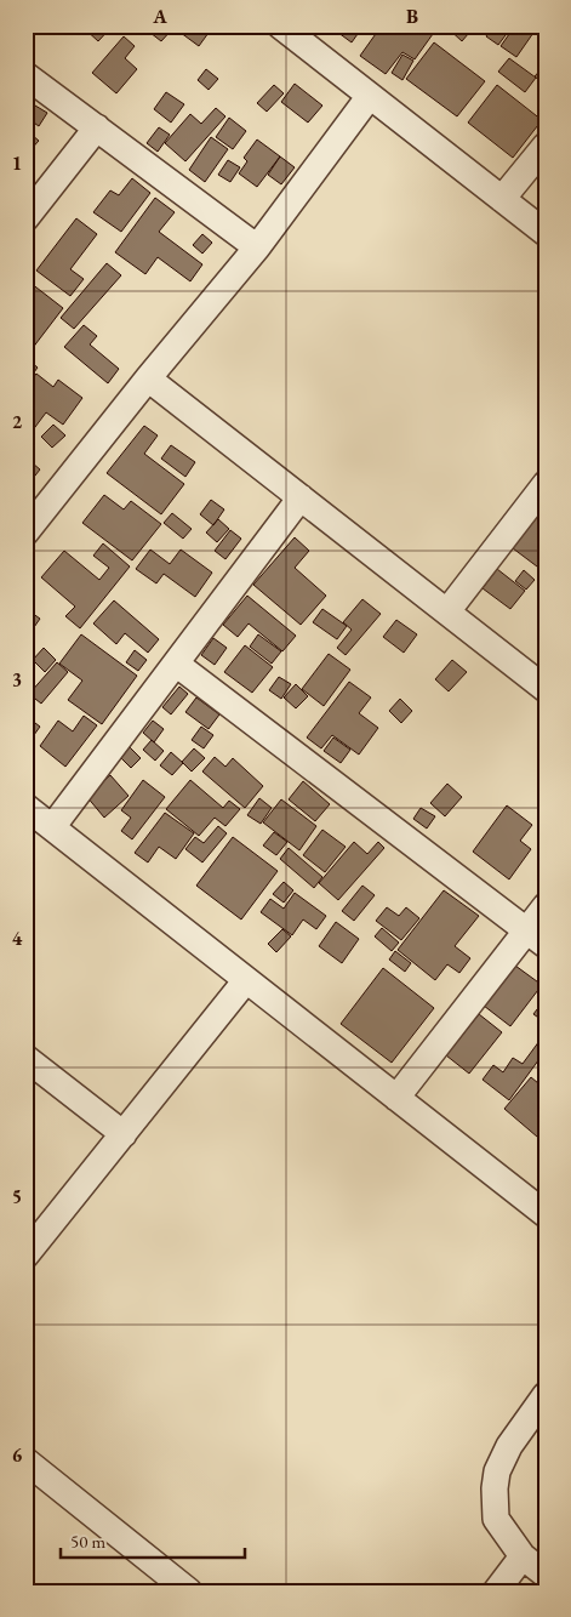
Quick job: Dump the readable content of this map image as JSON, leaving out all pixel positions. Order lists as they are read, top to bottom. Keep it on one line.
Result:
{"scale_bar":"50 m","grid":{"columns":["A","B"],"rows":["1","2","3","4","5","6"]}}
